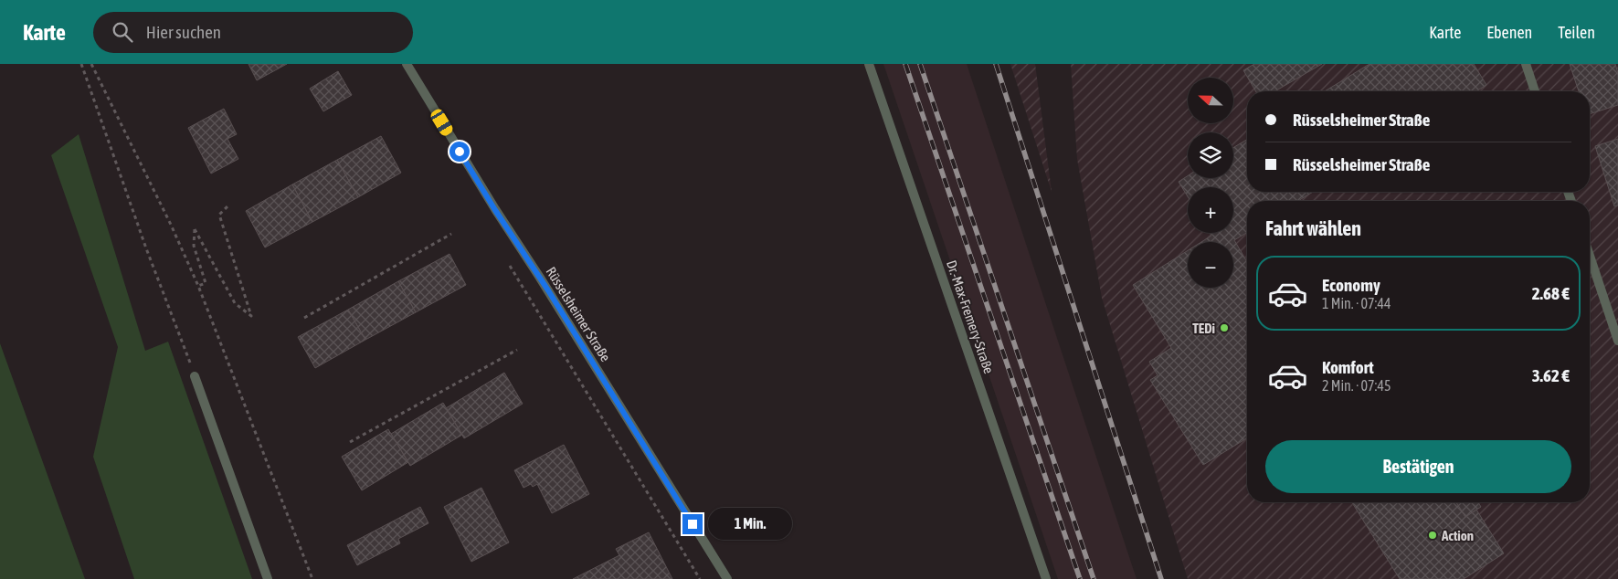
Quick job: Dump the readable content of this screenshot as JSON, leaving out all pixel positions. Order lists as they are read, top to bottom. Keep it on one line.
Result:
{"streets":{"street":["Rüsselsheimer Straße","Dr.-Max-Fremery-Straße"]},"places":["TEDi","Action"],"north":"left","page":{"header":"Karte","search":"Hier suchen","nav":["Karte","Ebenen","Teilen"],"map_buttons":["+","−"],"banner":["Rüsselsheimer Straße","Rüsselsheimer Straße"],"heading":"Fahrt wählen","list":[{"name":"Economy","note":"1 Min. · 07:44","value":"2.68 €"},{"name":"Komfort","note":"2 Min. · 07:45","value":"3.62 €"}],"buttons":"Bestätigen","bubble":"1 Min."}}
